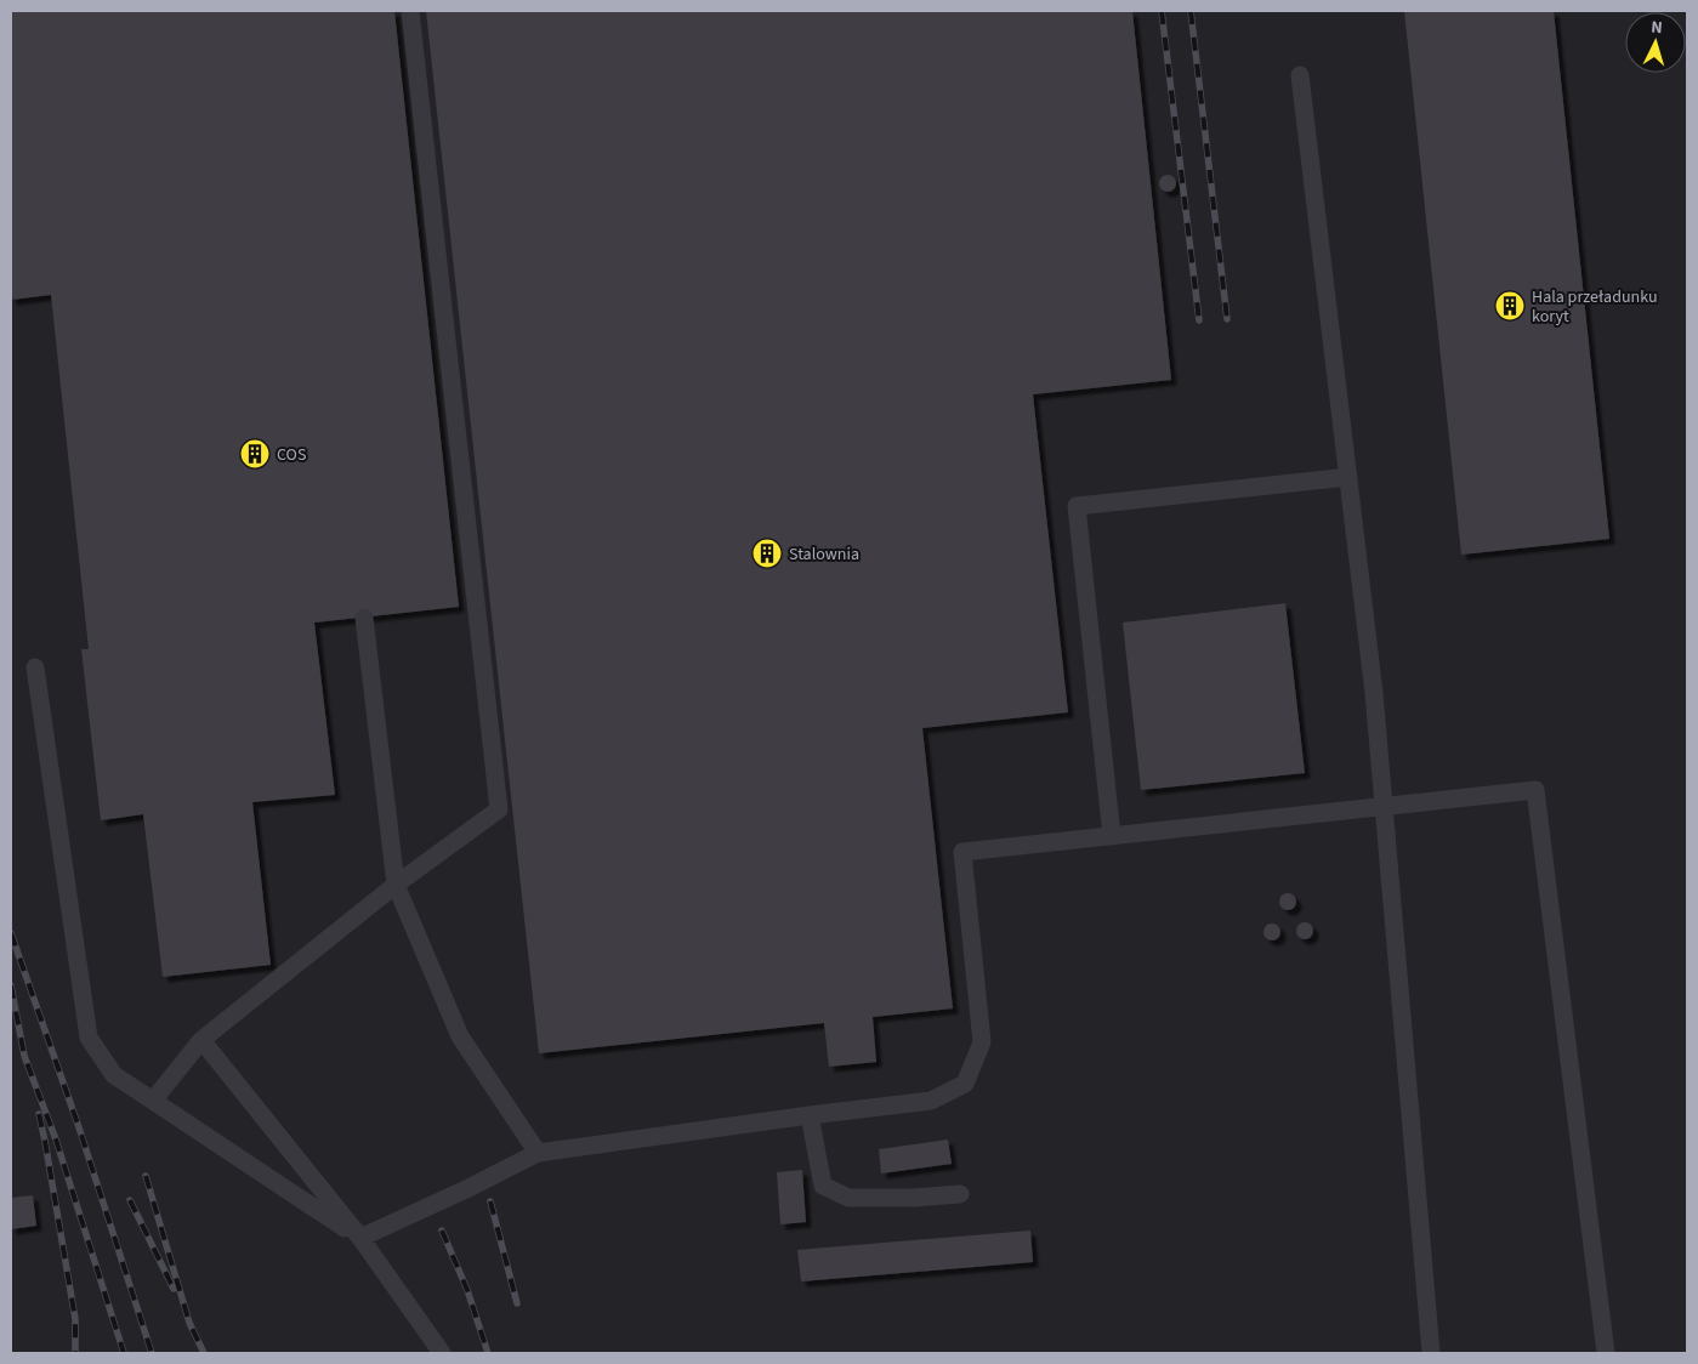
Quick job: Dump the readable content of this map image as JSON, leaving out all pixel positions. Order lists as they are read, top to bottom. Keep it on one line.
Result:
{"places":{"building":["Hala przeładunku koryt","COS","Stalownia"]},"north":"top"}
